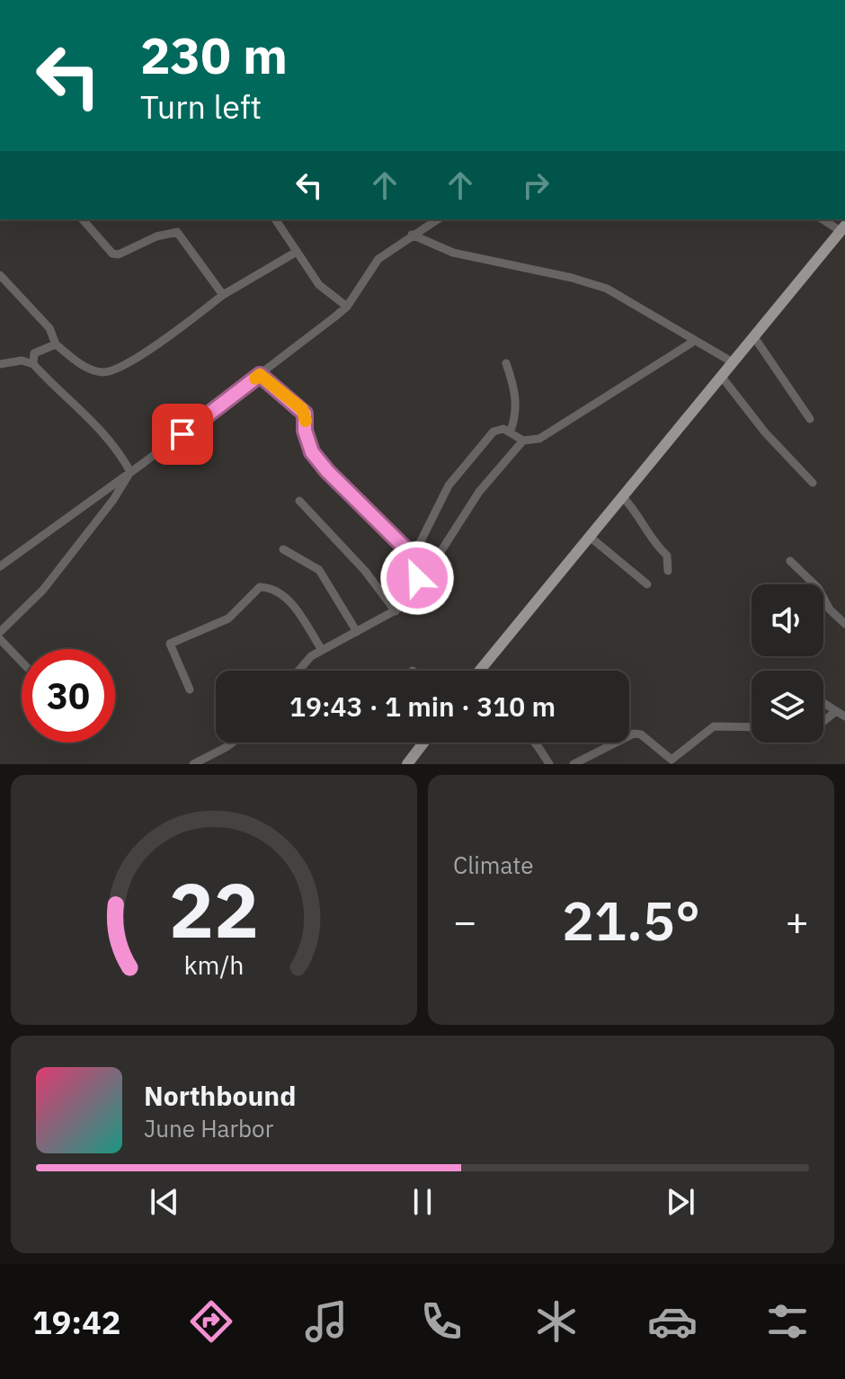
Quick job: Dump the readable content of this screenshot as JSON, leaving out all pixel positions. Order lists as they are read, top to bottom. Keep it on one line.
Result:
{"page":{"turn":["230 m","Turn left"],"limit":"30","trip":"19:43 · 1 min · 310 m","tile":"Climate","heat":["−","21.5°","+"],"song":["Northbound","June Harbor"],"tabs":"19:42","gauge":["22","km/h"]}}
